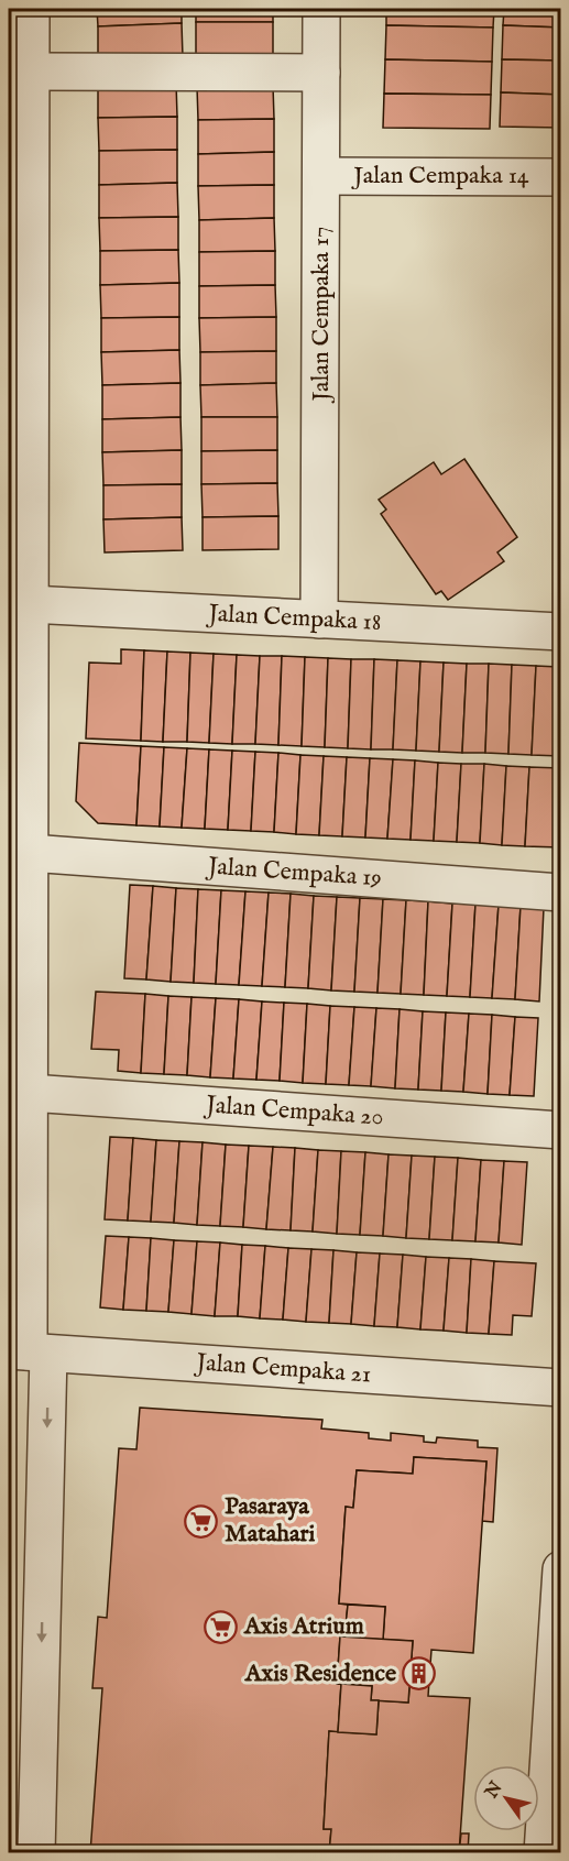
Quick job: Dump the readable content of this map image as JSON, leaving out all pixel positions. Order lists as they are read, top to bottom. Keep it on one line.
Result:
{"streets":{"street":["Jalan Cempaka 14","Jalan Cempaka 17","Jalan Cempaka 18","Jalan Cempaka 19","Jalan Cempaka 20","Jalan Cempaka 21"]},"crossings":[["Jalan Cempaka 14","Jalan Cempaka 17"],["Jalan Cempaka 17","Jalan Cempaka 18"]],"places":{"supermarket":["Pasaraya Matahari","Axis Atrium"],"building":["Axis Residence"]},"north":"top left"}
